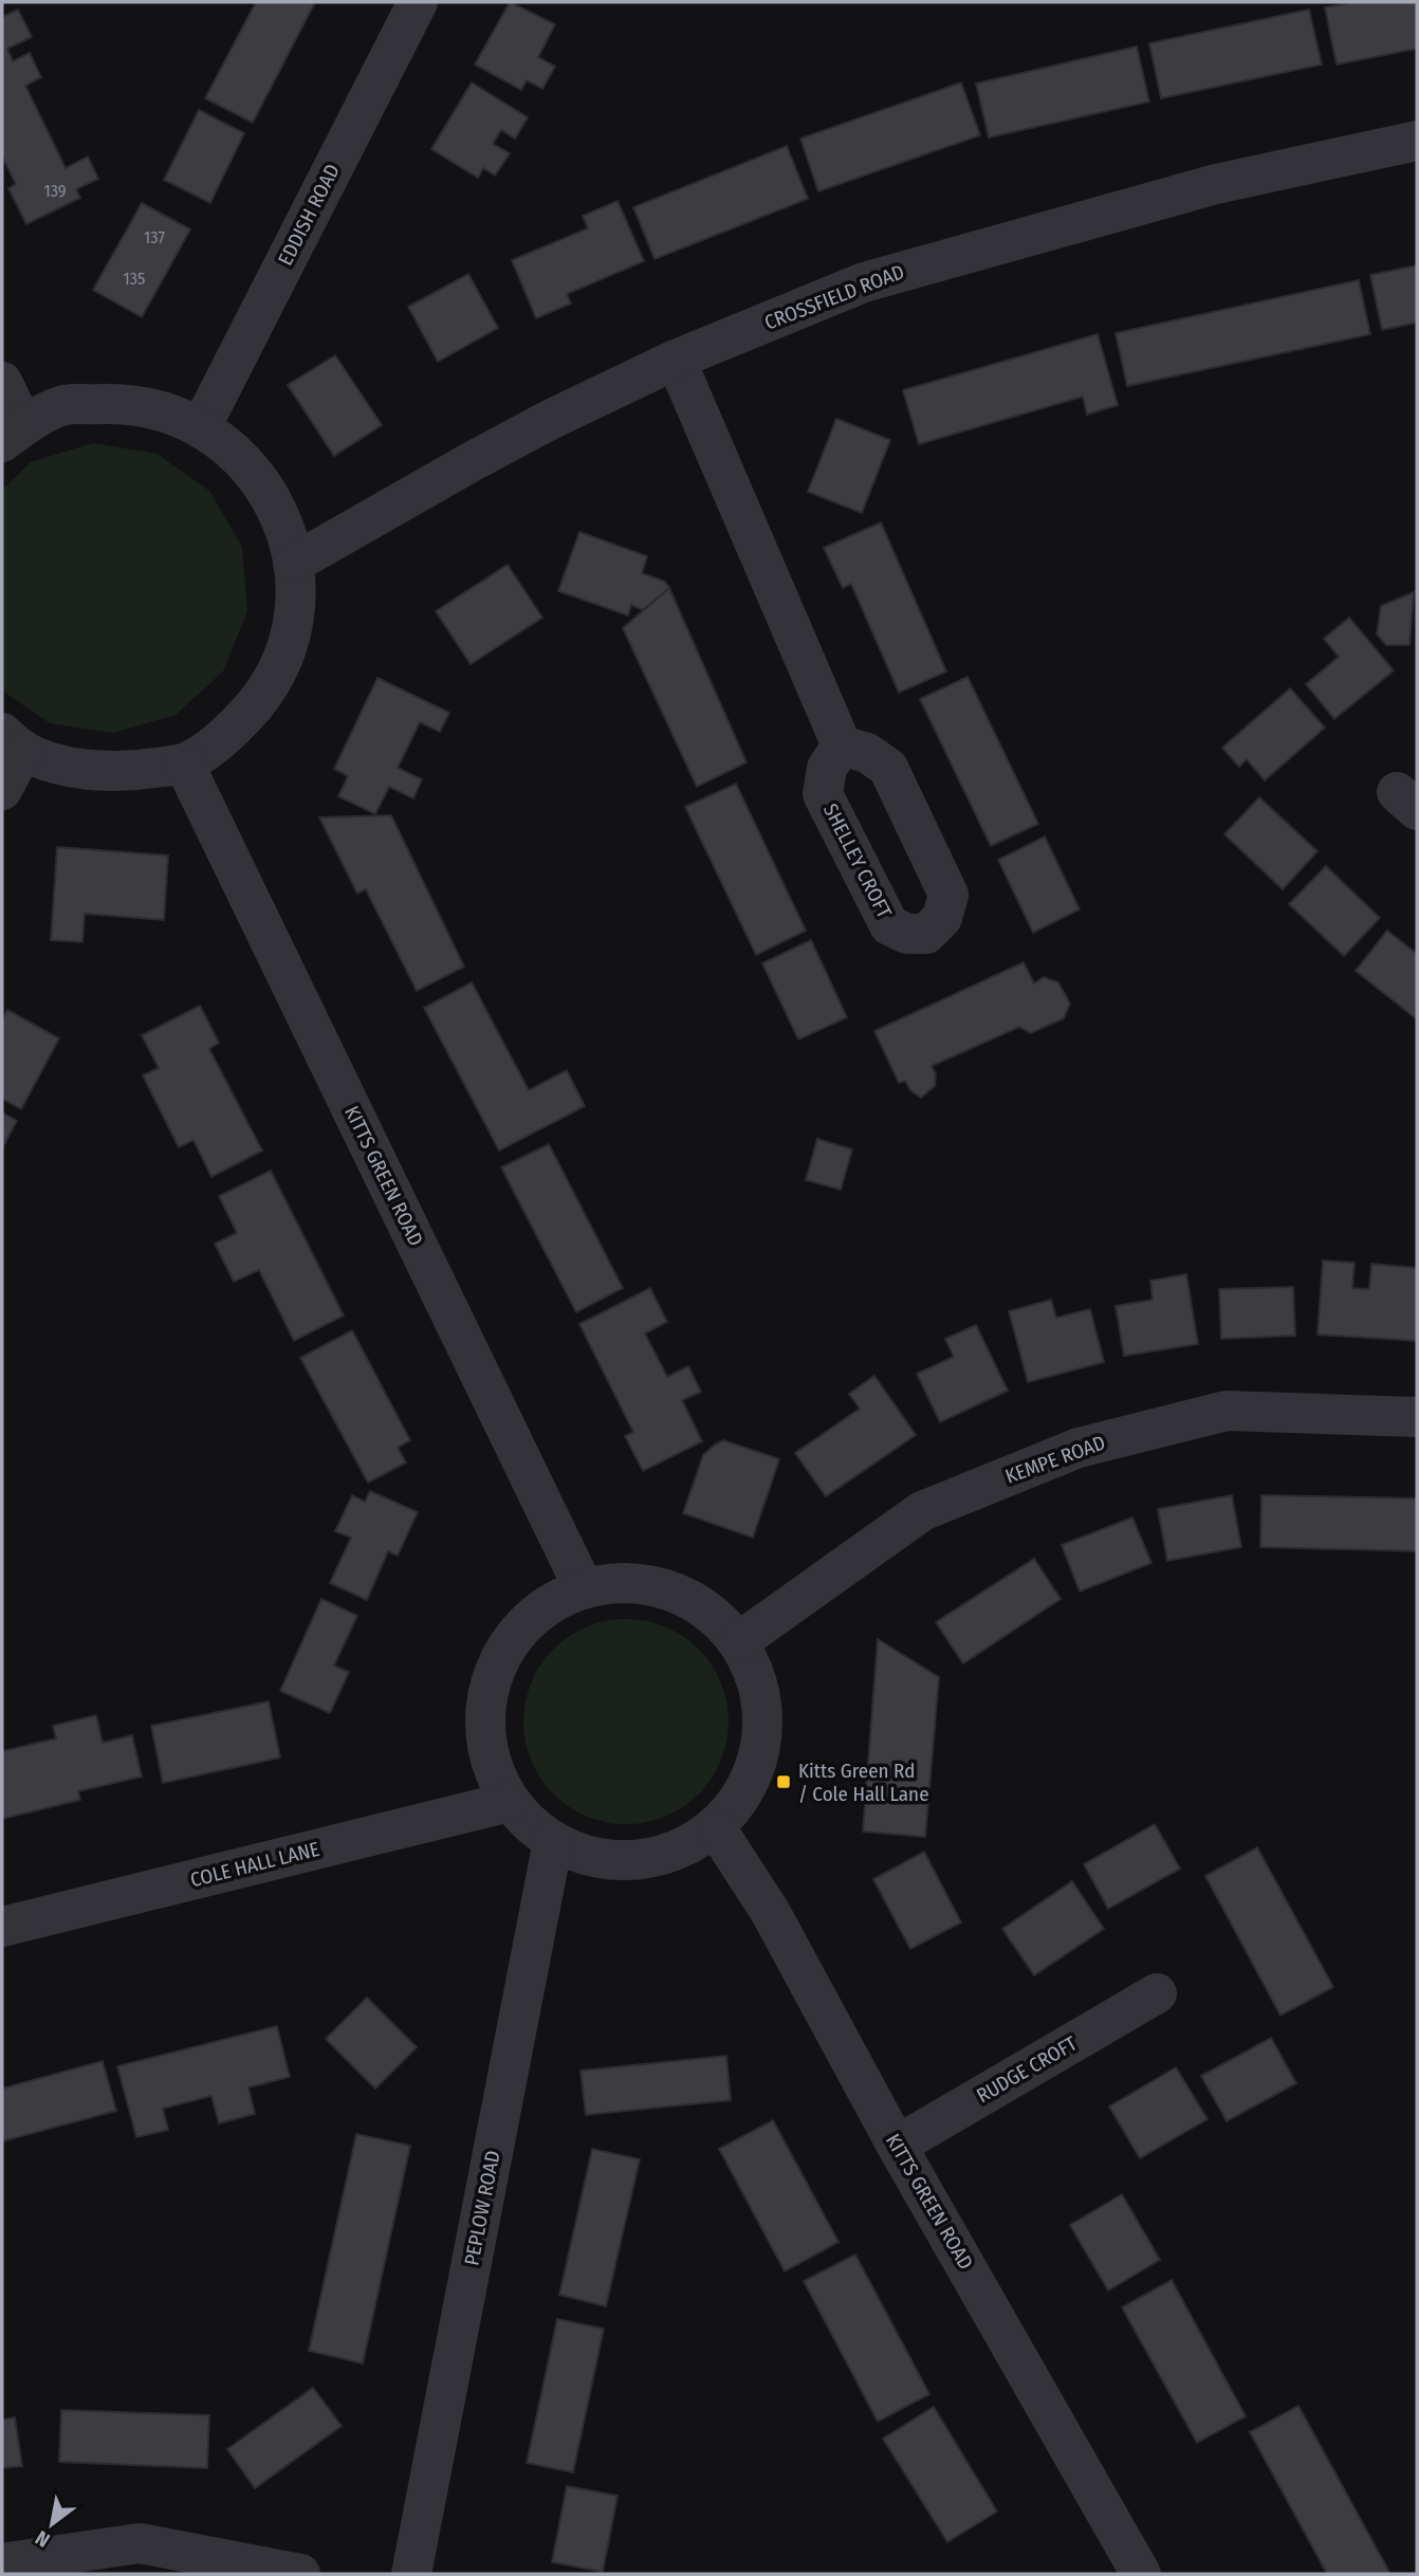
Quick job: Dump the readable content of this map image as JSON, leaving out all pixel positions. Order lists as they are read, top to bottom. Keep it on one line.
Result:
{"streets":{"street":["EDDISH ROAD","CROSSFIELD ROAD","KITTS GREEN ROAD","KEMPE ROAD","COLE HALL LANE","RUDGE CROFT","PEPLOW ROAD"]},"crossings":[["KITTS GREEN ROAD","RUDGE CROFT"]],"places":{"transit":["Kitts Green Rd / Cole Hall Lane"]},"house_numbers":["139","137","135"],"north":"bottom left"}
